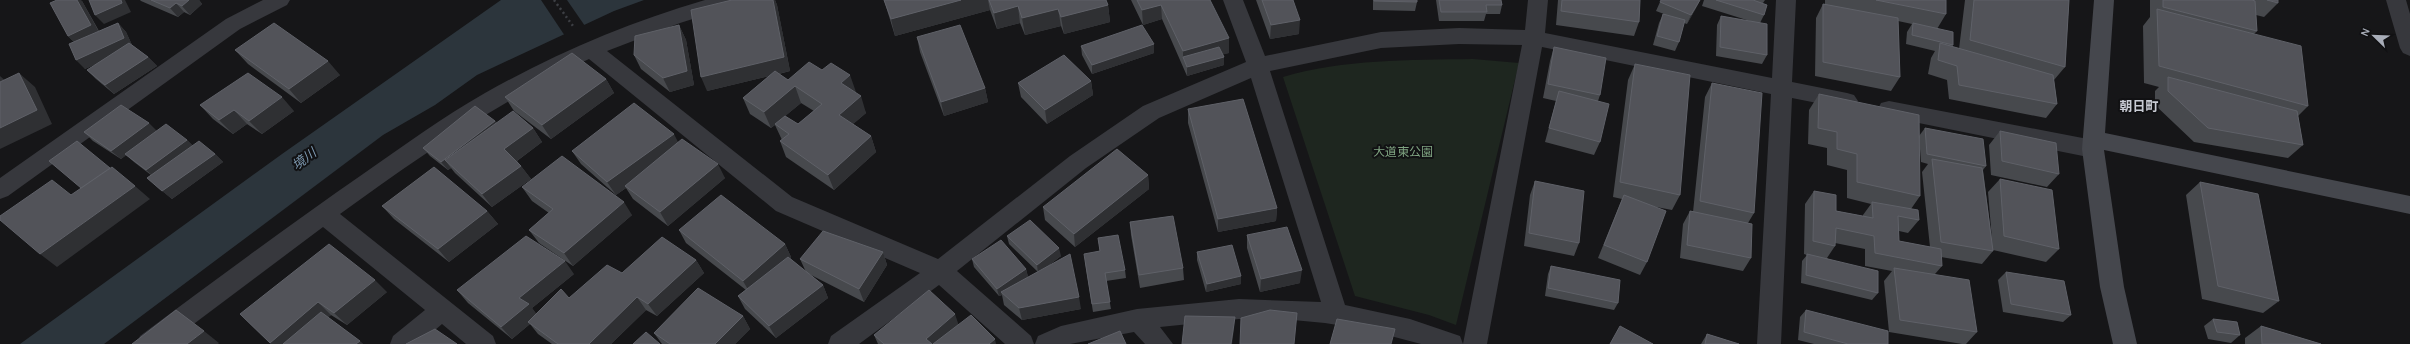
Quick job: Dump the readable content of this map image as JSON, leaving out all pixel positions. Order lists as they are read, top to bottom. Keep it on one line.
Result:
{"districts":["朝日町"],"water":["境川"],"parks":["大道東公園"],"north":"top left"}
